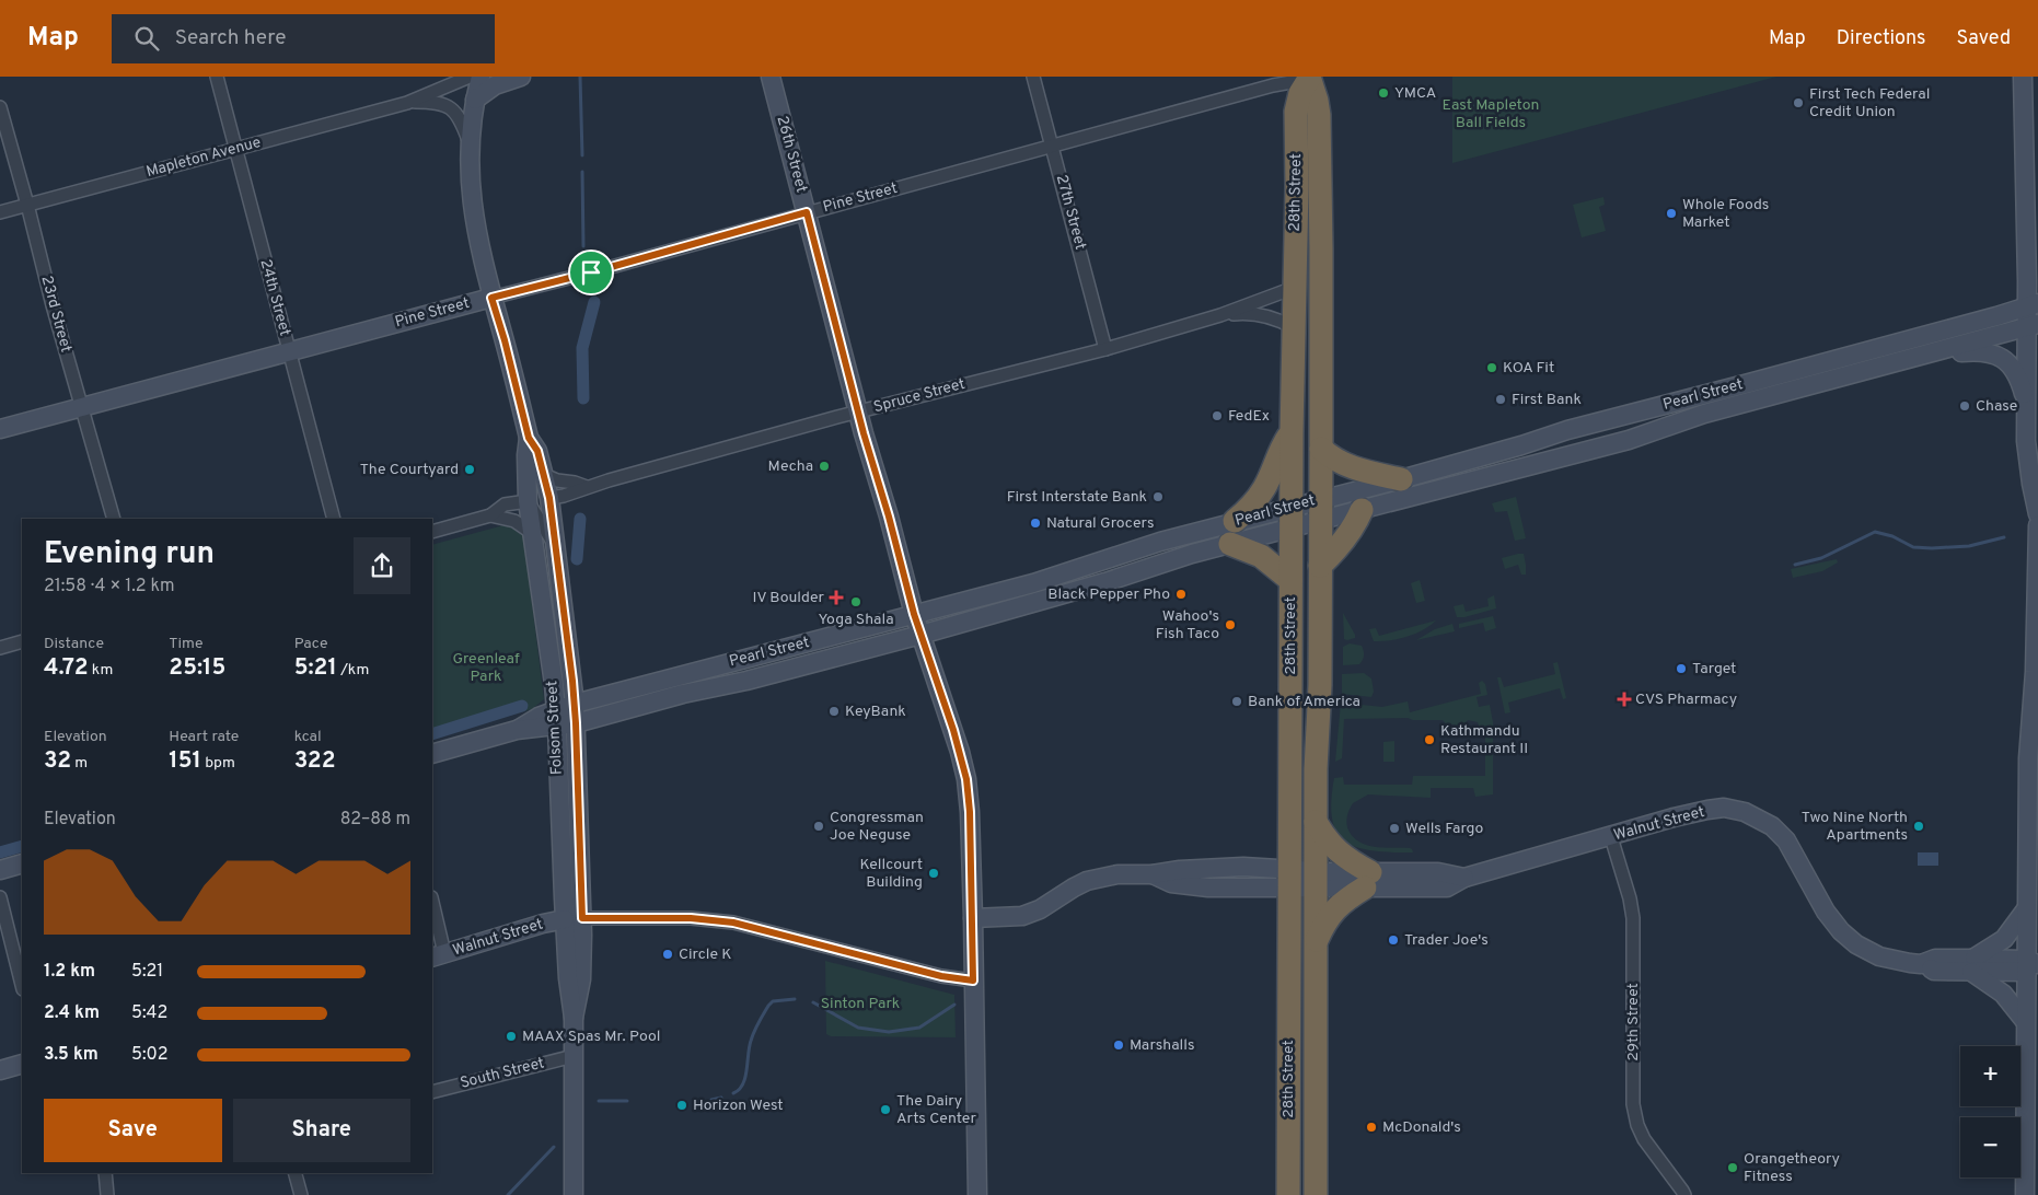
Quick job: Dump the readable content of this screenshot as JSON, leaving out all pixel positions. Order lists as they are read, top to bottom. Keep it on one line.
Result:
{"streets":{"highway":["28th Street"],"main road":["26th Street","Pine Street","Pearl Street","Folsom Street","Walnut Street"],"street":["Mapleton Avenue","27th Street","24th Street","23rd Street","Spruce Street","29th Street","South Street"]},"crossings":[["26th Street","Pine Street"],["26th Street","Pearl Street"],["26th Street","Spruce Street"],["26th Street","Walnut Street"],["Mapleton Avenue","24th Street"],["Mapleton Avenue","23rd Street"],["Mapleton Avenue","Folsom Street"],["28th Street","Pine Street"],["28th Street","Pearl Street"],["28th Street","Spruce Street"],["28th Street","Walnut Street"],["Pine Street","27th Street"],["Pine Street","24th Street"],["Pine Street","23rd Street"],["Pine Street","Folsom Street"],["27th Street","Spruce Street"],["Pearl Street","Folsom Street"],["Spruce Street","Folsom Street"],["Folsom Street","Walnut Street"],["Folsom Street","South Street"],["Walnut Street","29th Street"]],"parks":["East Mapleton Ball Fields","Greenleaf Park","Sinton Park"],"places":{"other":["YMCA","First Tech Federal Credit Union","Whole Foods Market","KOA Fit","First Bank","Chase","FedEx","Mecha","The Courtyard","First Interstate Bank","Natural Grocers","Black Pepper Pho","Yoga Shala","Wahoo's Fish Taco","Target","Bank of America","KeyBank","Kathmandu Restaurant II","Congressman Joe Neguse","Two Nine North Apartments","Wells Fargo","Kellcourt Building","Trader Joe's","Circle K","MAAX Spas Mr. Pool","Marshalls","Horizon West","The Dairy Arts Center","McDonald's","Orangetheory Fitness"],"health":["IV Boulder","CVS Pharmacy"]},"page":{"header":"Map","search":"Search here","nav":["Map","Directions","Saved"],"heading":["Evening run","21:58 · 4 × 1.2 km"],"stats":[["Distance","4.72 km"],["Time","25:15"],["Pace","5:21 /km"],["Elevation","32 m"],["Heart rate","151 bpm"],["kcal","322"]],"chart":["Elevation","82–88 m"],"list":[{"name":"1.2 km","note":"5:21"},{"name":"2.4 km","note":"5:42"},{"name":"3.5 km","note":"5:02"}],"map_buttons":["+","−"],"buttons":["Save","Share"]}}
